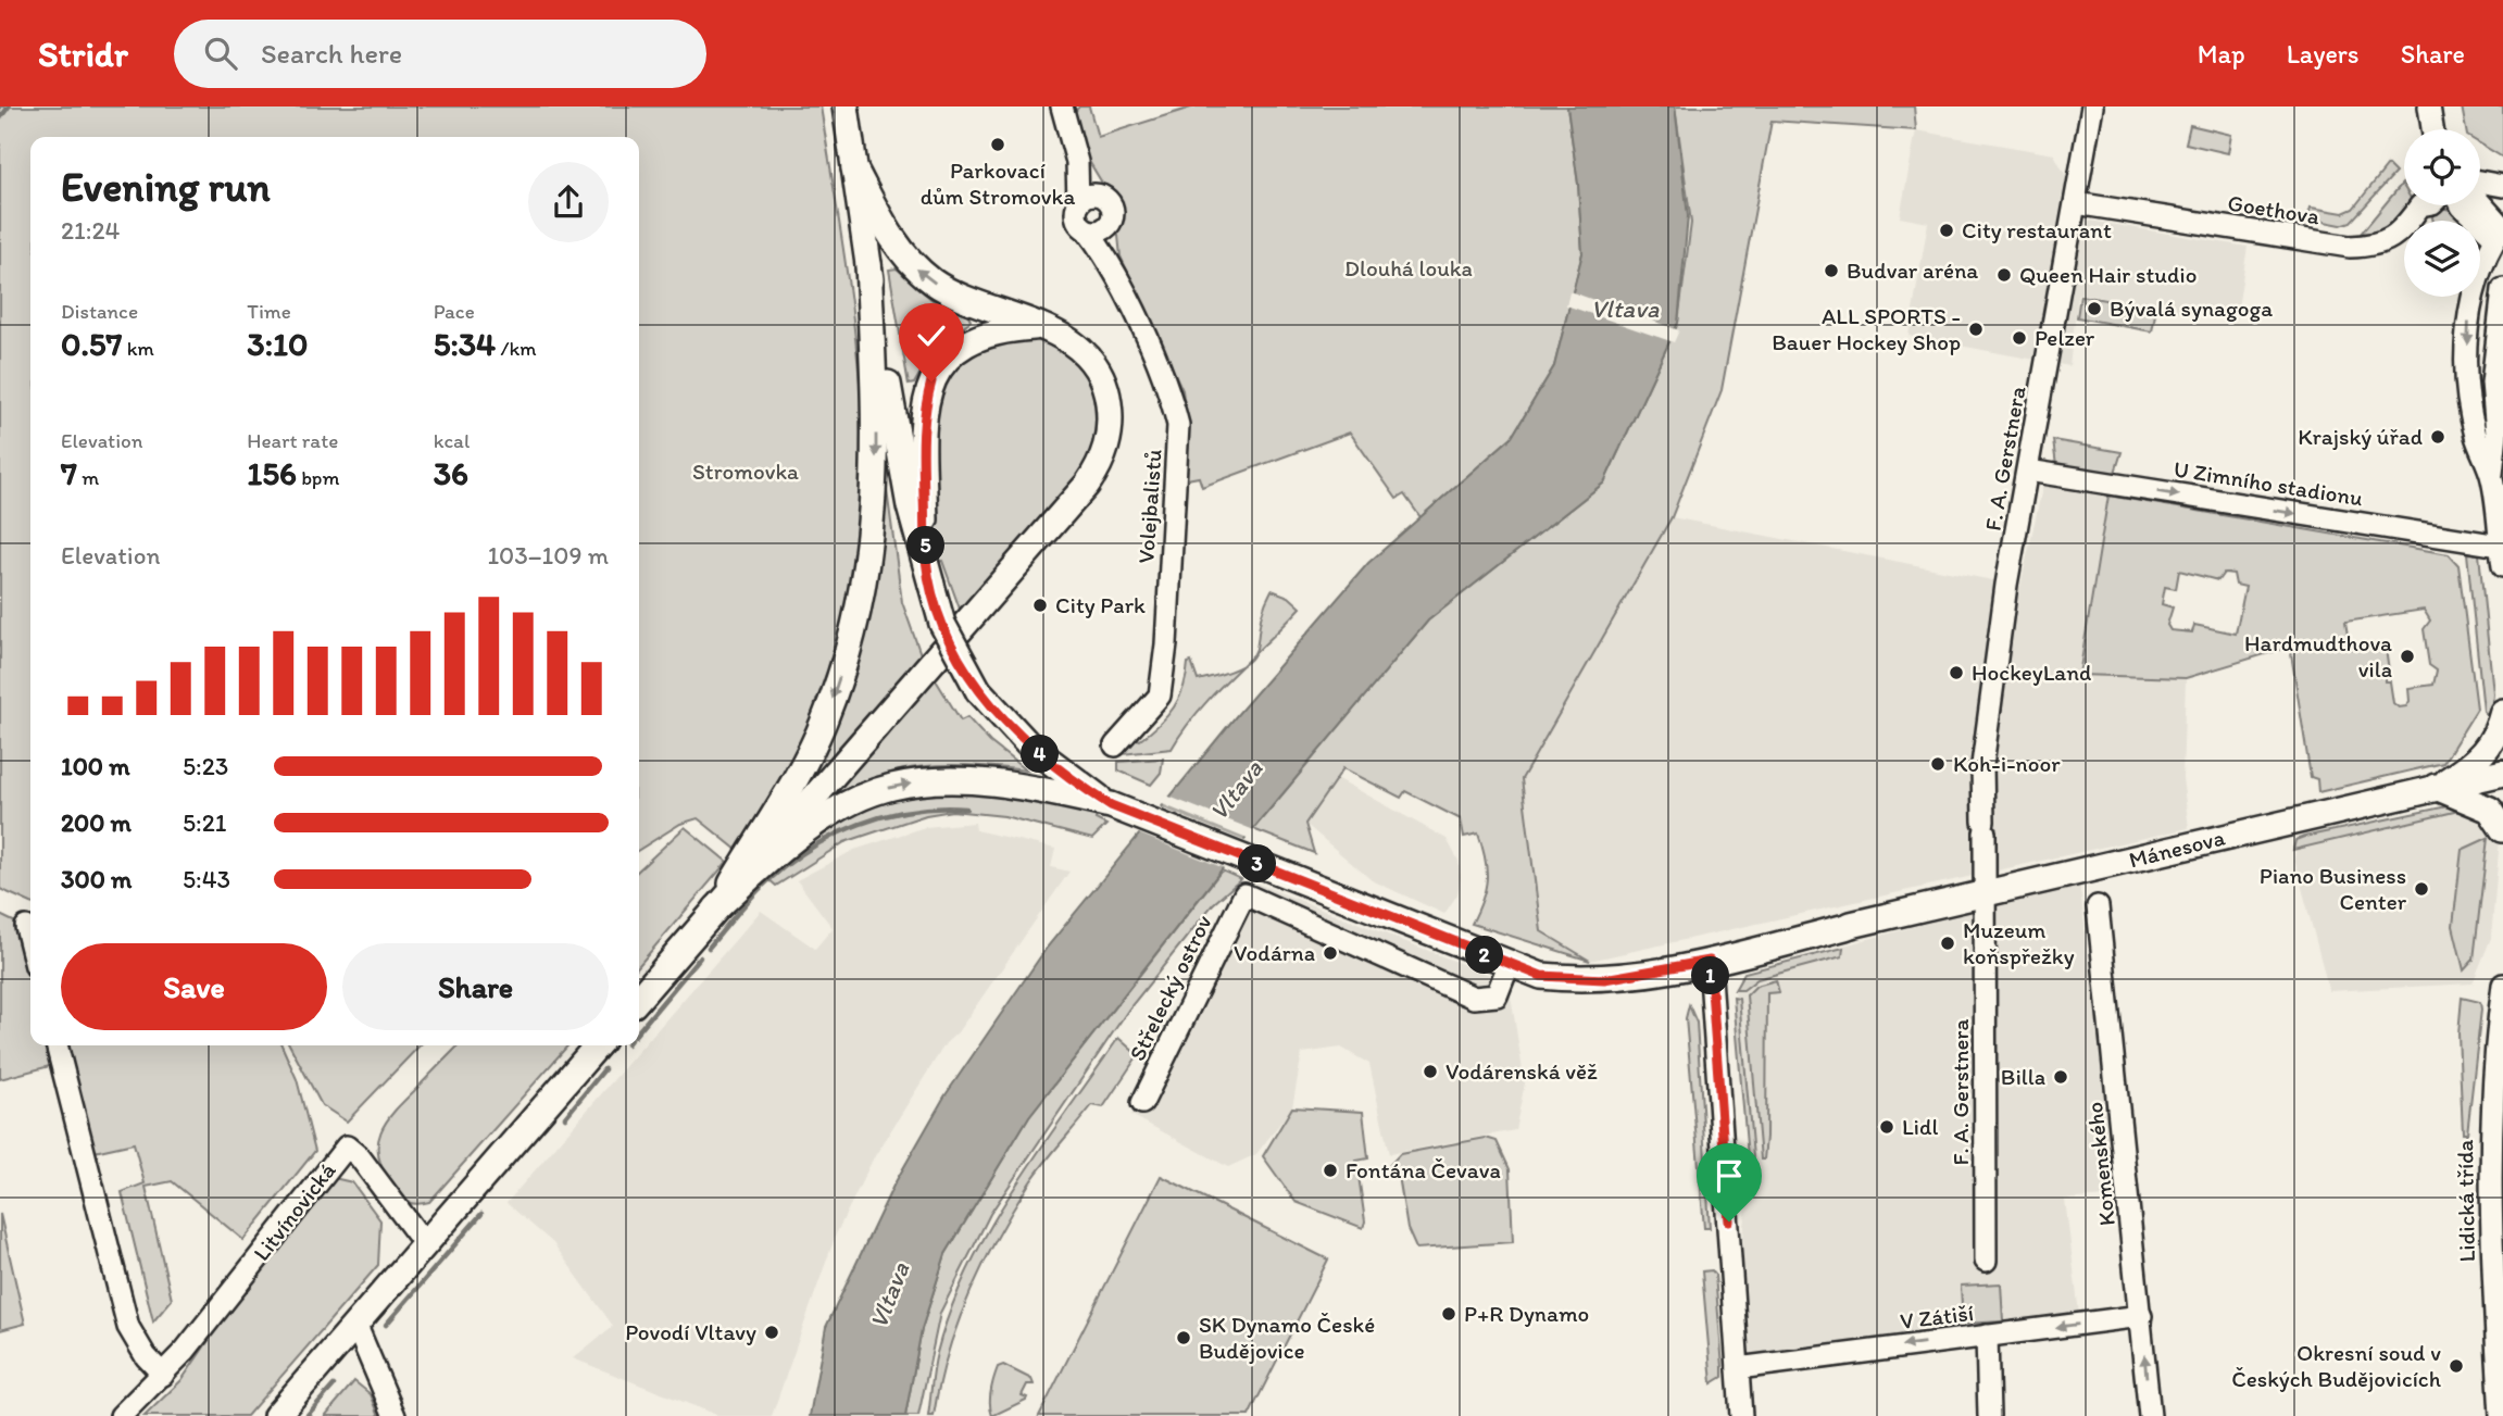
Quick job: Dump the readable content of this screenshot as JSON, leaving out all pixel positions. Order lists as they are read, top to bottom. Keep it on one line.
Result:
{"streets":{"main road":["Mánesova"],"street":["Goethova","F. A. Gerstnera","U Zimního stadionu","Volejbalistů","Střelecký ostrov","Komenského","Lidická třída","Litvínovická","V Zátiší"]},"crossings":[["Goethova","F. A. Gerstnera"],["F. A. Gerstnera","U Zimního stadionu"],["F. A. Gerstnera","Mánesova"],["Mánesova","Střelecký ostrov"],["Komenského","V Zátiší"]],"one_way":["U Zimního stadionu","V Zátiší"],"water":["Vltava"],"parks":["Dlouhá louka","Stromovka"],"places":["Parkovací dům Stromovka","City restaurant","Budvar aréna","Queen Hair studio","Bývalá synagoga","ALL SPORTS - Bauer Hockey Shop","Pelzer","Krajský úřad","City Park","Hardmudthova vila","HockeyLand","Koh-i-noor","Piano Business Center","Muzeum koňspřežky","Vodárna","Vodárenská věž","Billa","Lidl","Fontána Čevava","P+R Dynamo","Povodí Vltavy","SK Dynamo České Budějovice","Okresní soud v Českých Budějovicích"],"page":{"header":"Stridr","search":"Search here","nav":["Map","Layers","Share"],"heading":["Evening run","21:24"],"stats":[["Distance","0.57 km"],["Time","3:10"],["Pace","5:34 /km"],["Elevation","7 m"],["Heart rate","156 bpm"],["kcal","36"]],"chart":["Elevation","103–109 m"],"pins":["5","4","3","2","1"],"list":[{"name":"100 m","note":"5:23"},{"name":"200 m","note":"5:21"},{"name":"300 m","note":"5:43"}],"buttons":["Save","Share"]}}
